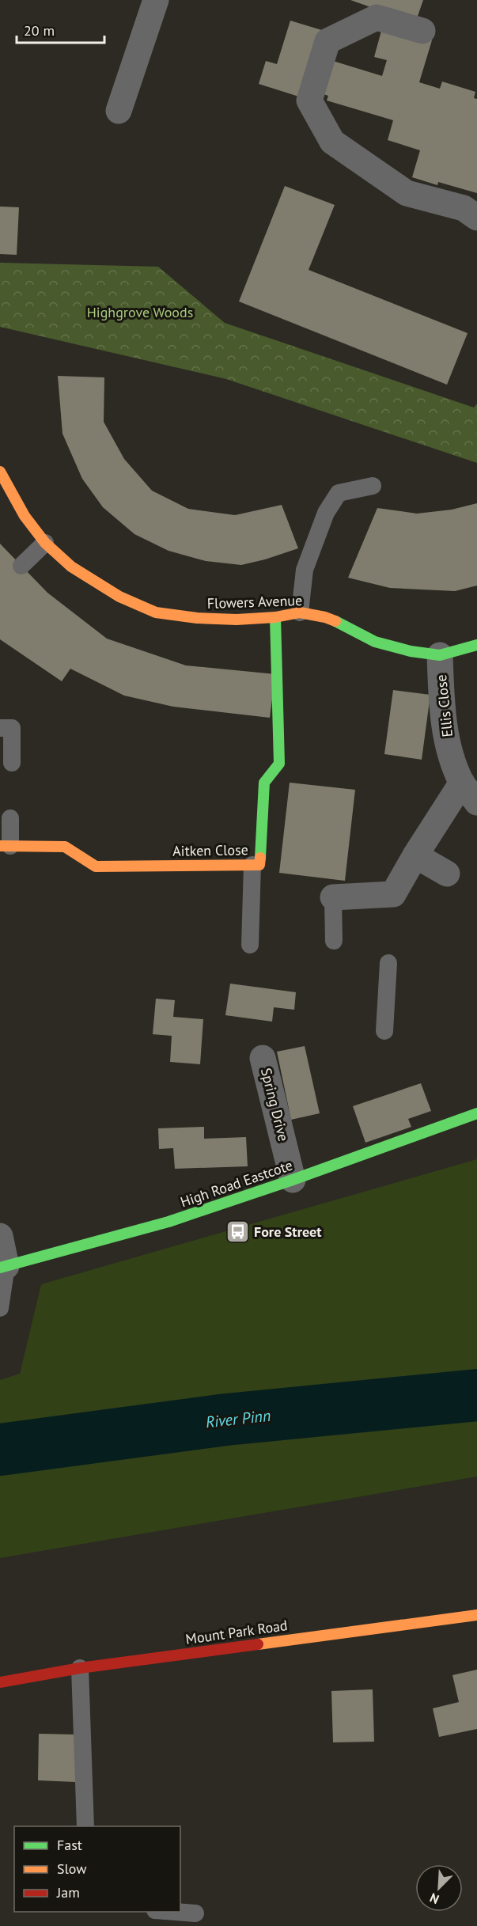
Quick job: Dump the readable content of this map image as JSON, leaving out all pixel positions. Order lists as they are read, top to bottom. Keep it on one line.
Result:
{"streets":{"street":["Flowers Avenue","Ellis Close","Aitken Close","Spring Drive","High Road Eastcote","Mount Park Road"]},"crossings":[["Flowers Avenue","Ellis Close"],["Flowers Avenue","Aitken Close"],["Spring Drive","High Road Eastcote"]],"water":["River Pinn"],"parks":["Highgrove Woods"],"places":{"bus stop":["Fore Street"]},"legend":["Fast","Slow","Jam"],"scale_bar":"20 m","north":"bottom left"}
